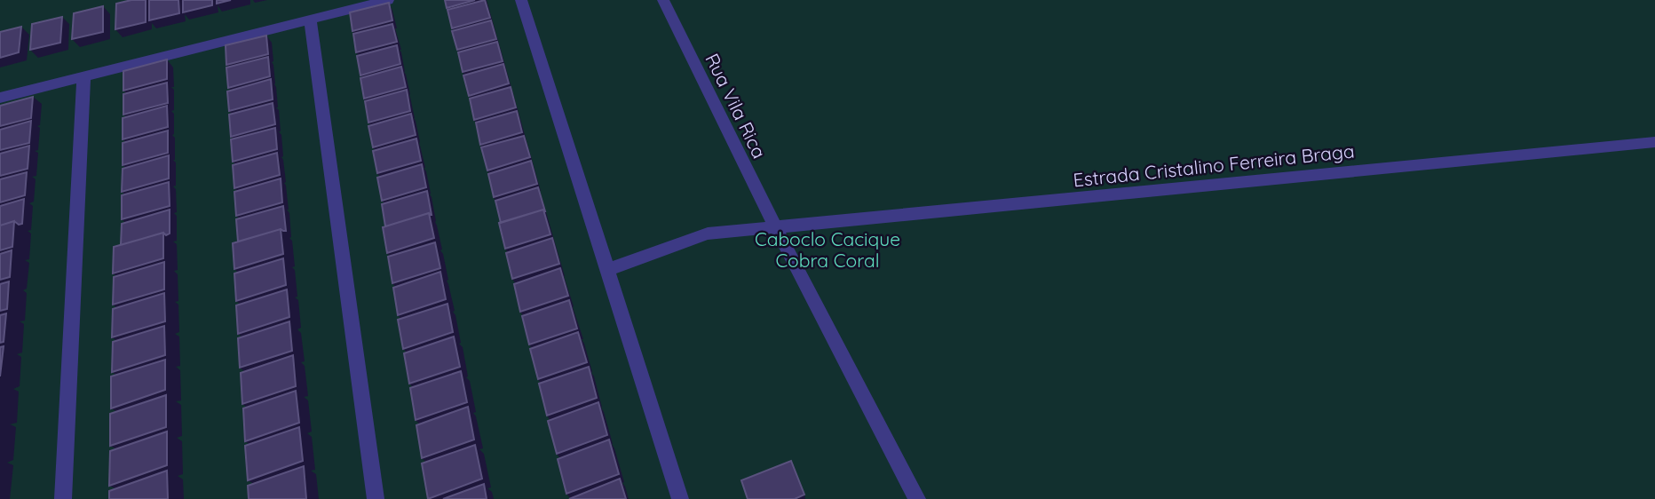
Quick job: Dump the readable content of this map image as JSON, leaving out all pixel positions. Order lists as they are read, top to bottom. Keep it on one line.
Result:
{"streets":{"street":["Rua Vila Rica","Estrada Cristalino Ferreira Braga"]},"crossings":[["Rua Vila Rica","Estrada Cristalino Ferreira Braga"]],"parks":["Caboclo Cacique Cobra Coral"]}
